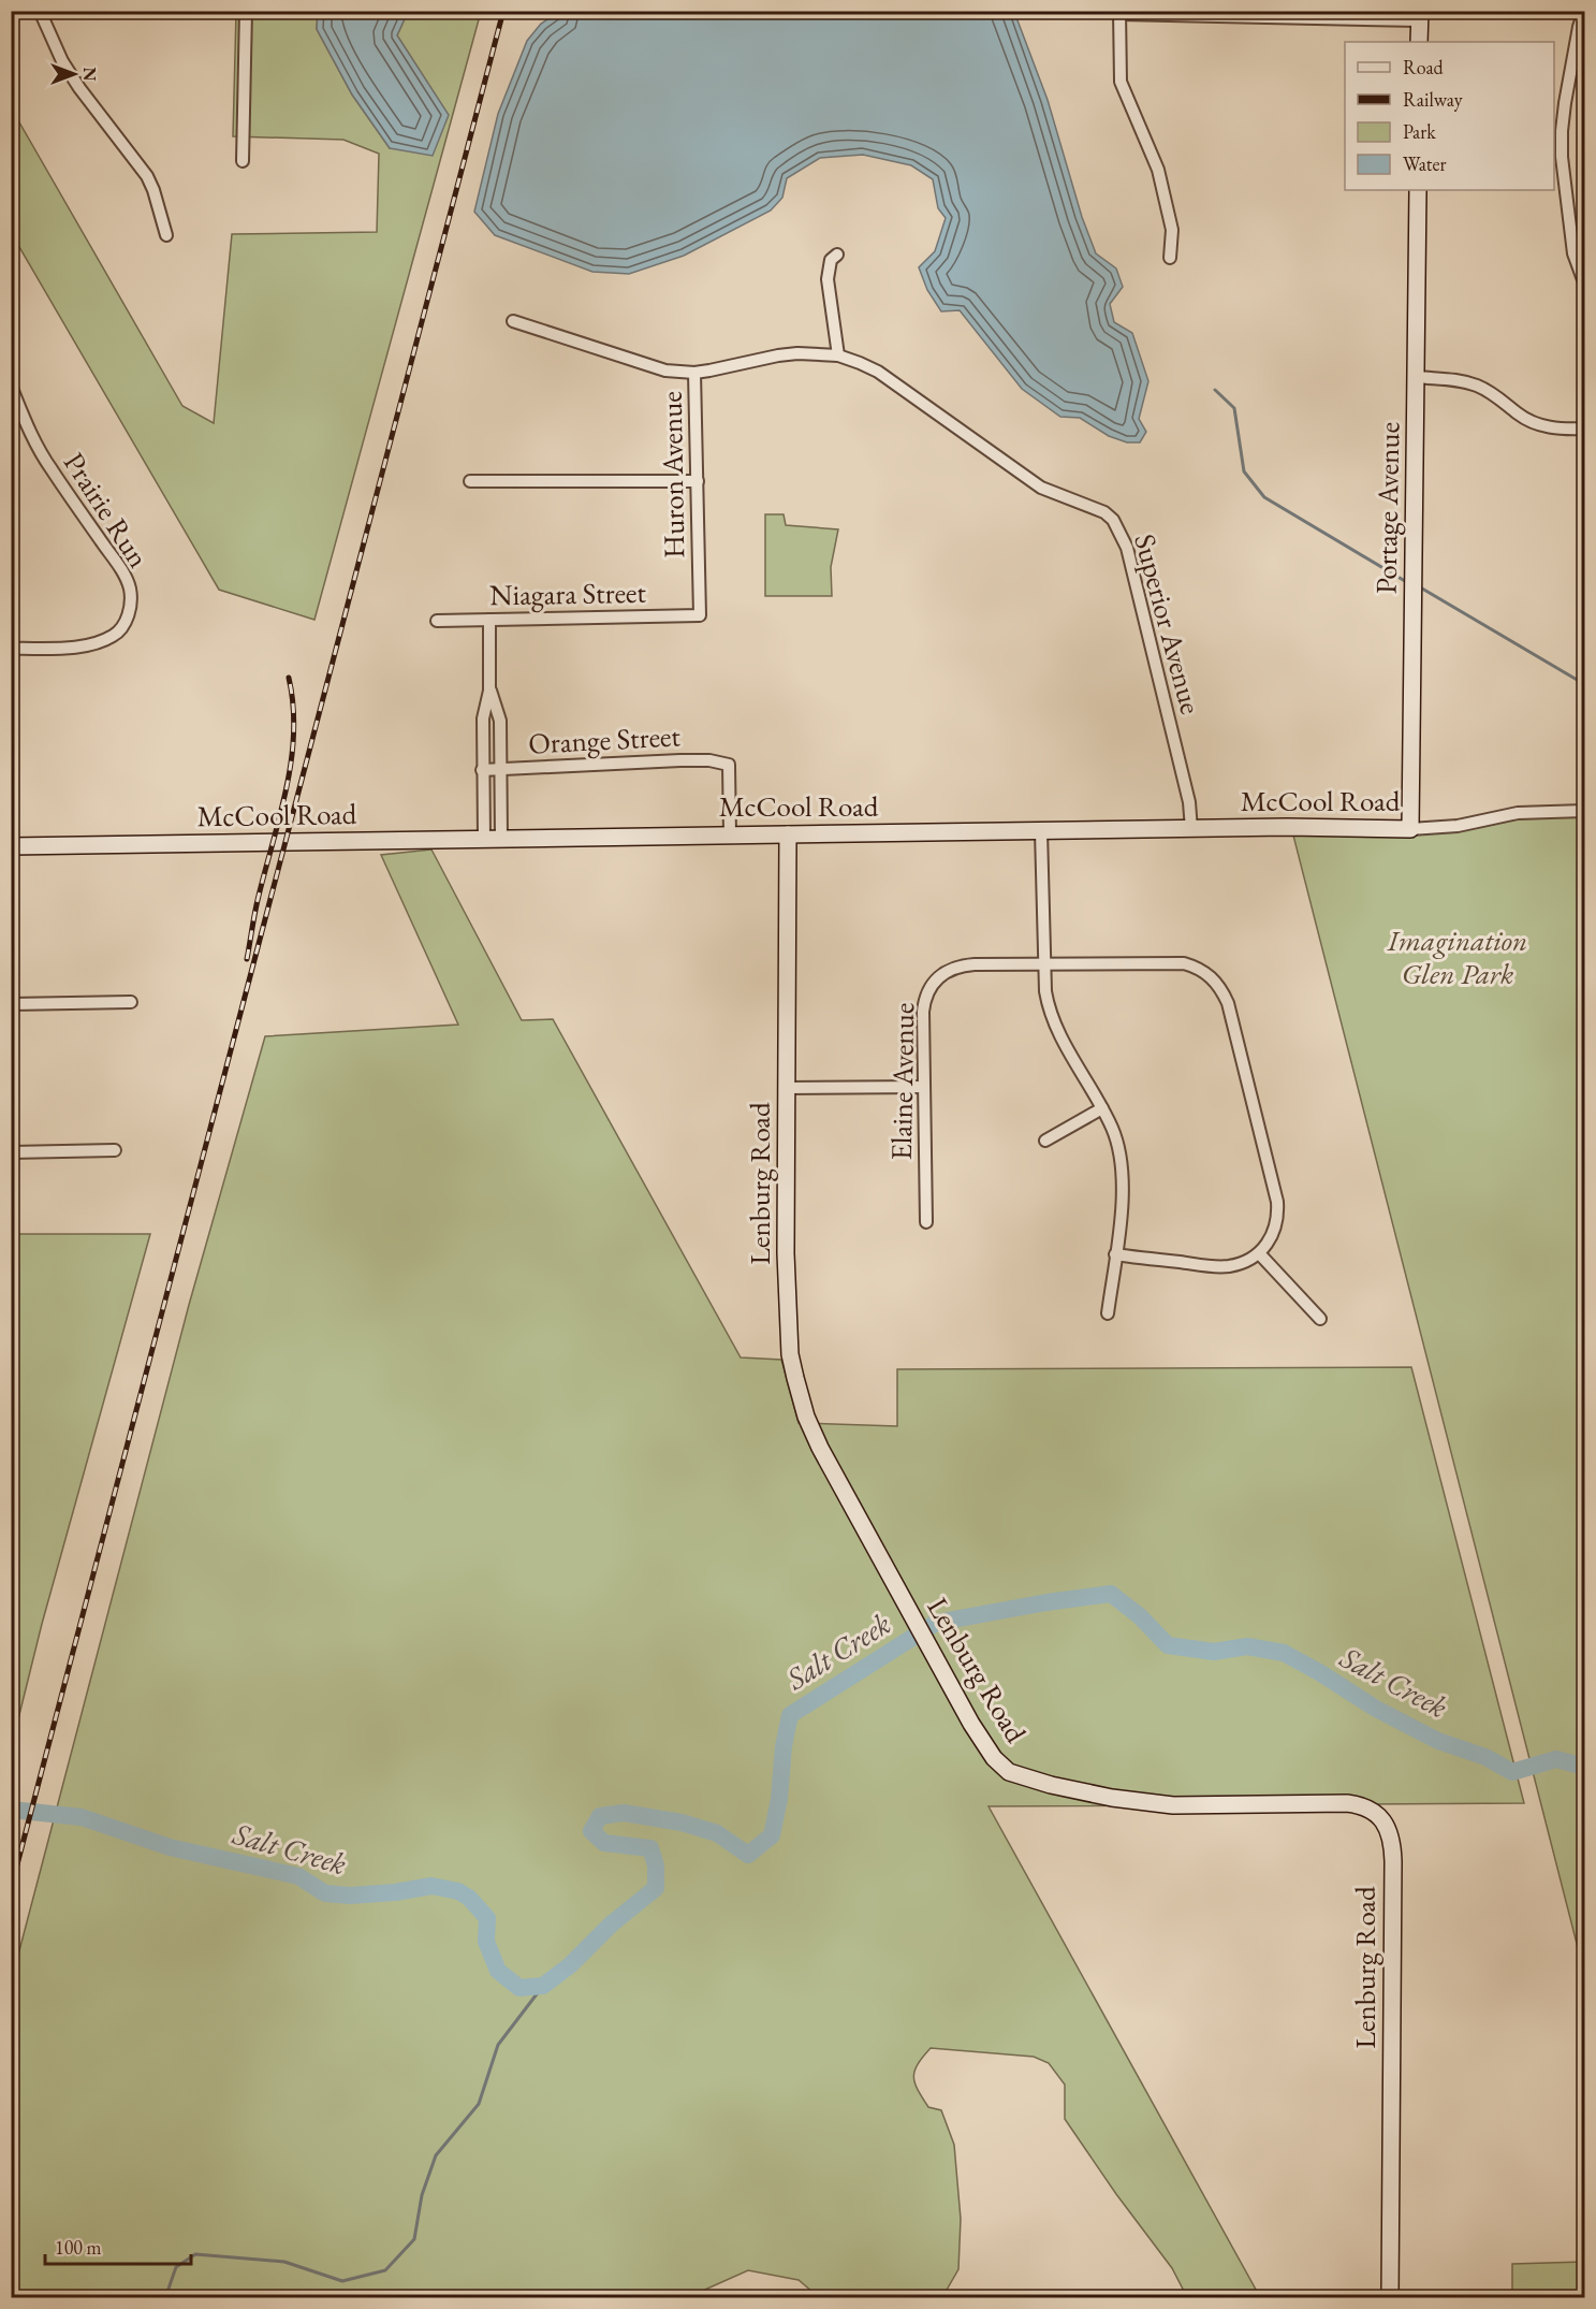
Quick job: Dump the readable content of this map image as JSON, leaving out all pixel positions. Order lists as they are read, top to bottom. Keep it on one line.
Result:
{"streets":{"street":["Huron Avenue","Portage Avenue","Prairie Run","Niagara Street","Superior Avenue","Orange Street","McCool Road","Elaine Avenue","Lenburg Road"]},"crossings":[["Huron Avenue","Niagara Street"],["Huron Avenue","Superior Avenue"],["Portage Avenue","McCool Road"],["Superior Avenue","McCool Road"],["Orange Street","McCool Road"],["McCool Road","Lenburg Road"]],"water":["Salt Creek"],"parks":["Imagination Glen Park"],"legend":["Road","Railway","Park","Water"],"scale_bar":"100 m","north":"right"}
